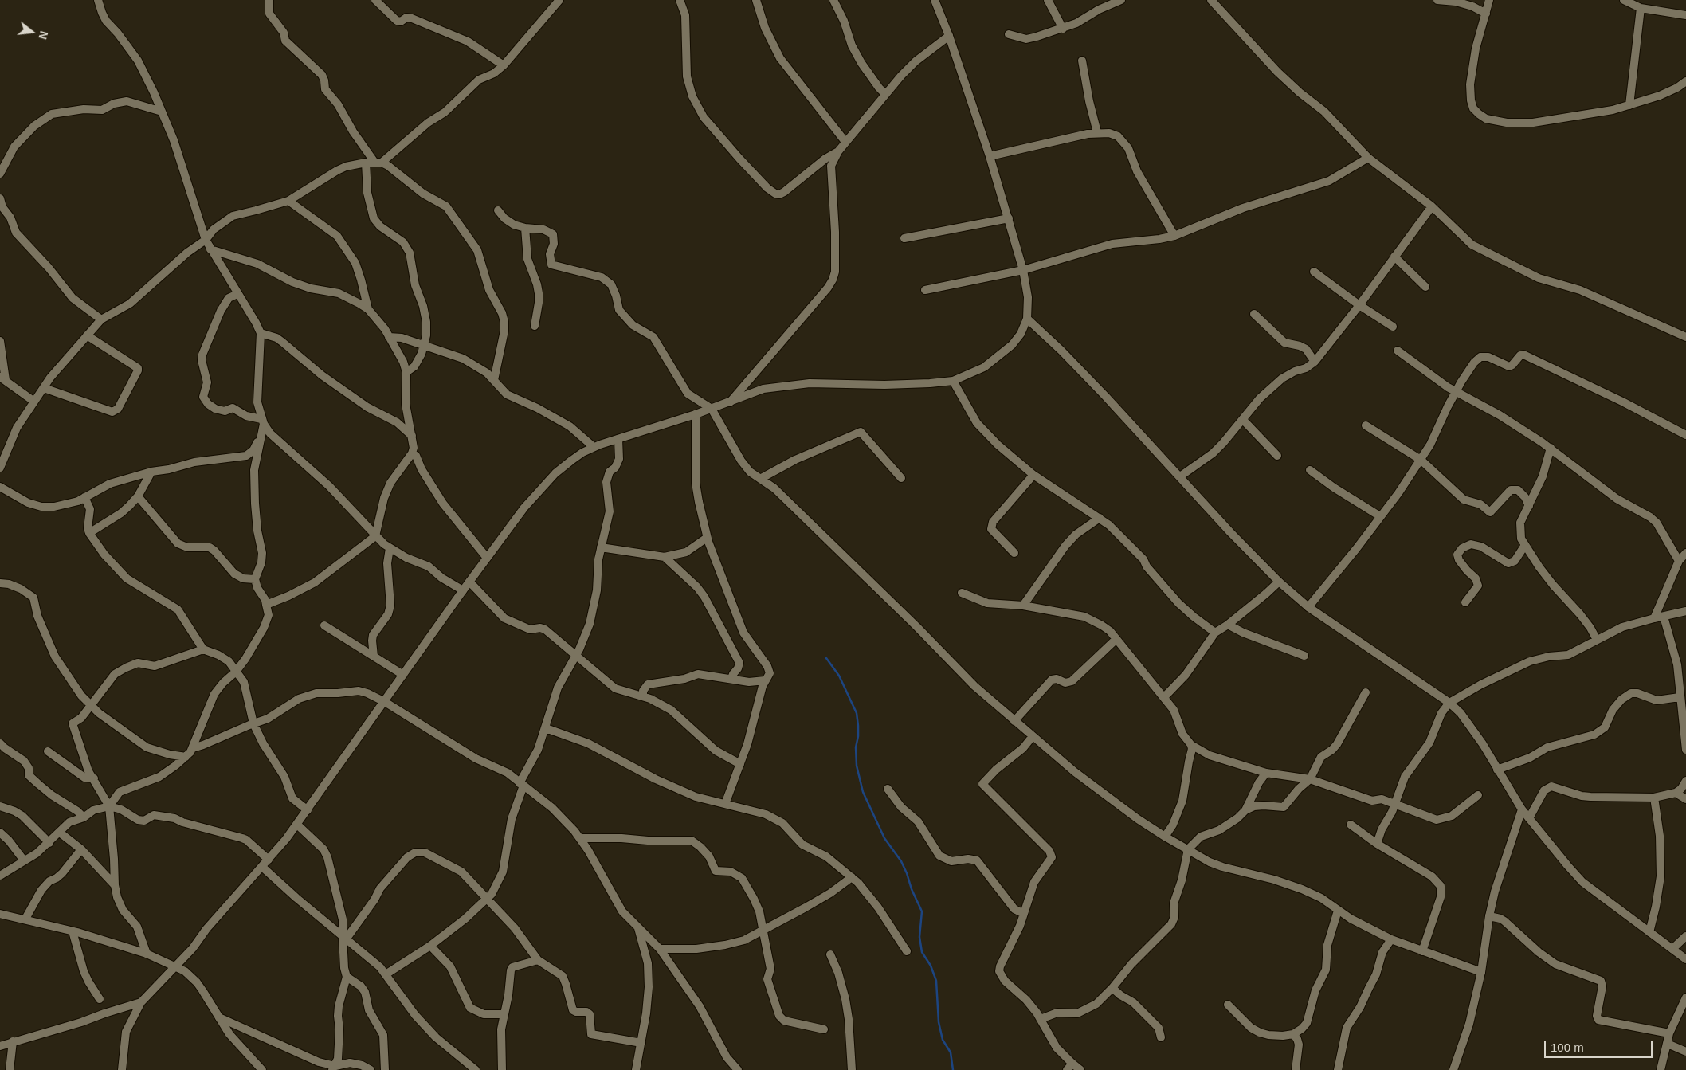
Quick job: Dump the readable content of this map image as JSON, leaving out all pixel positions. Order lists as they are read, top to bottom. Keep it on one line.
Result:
{"scale_bar":"100 m","north":"right"}
